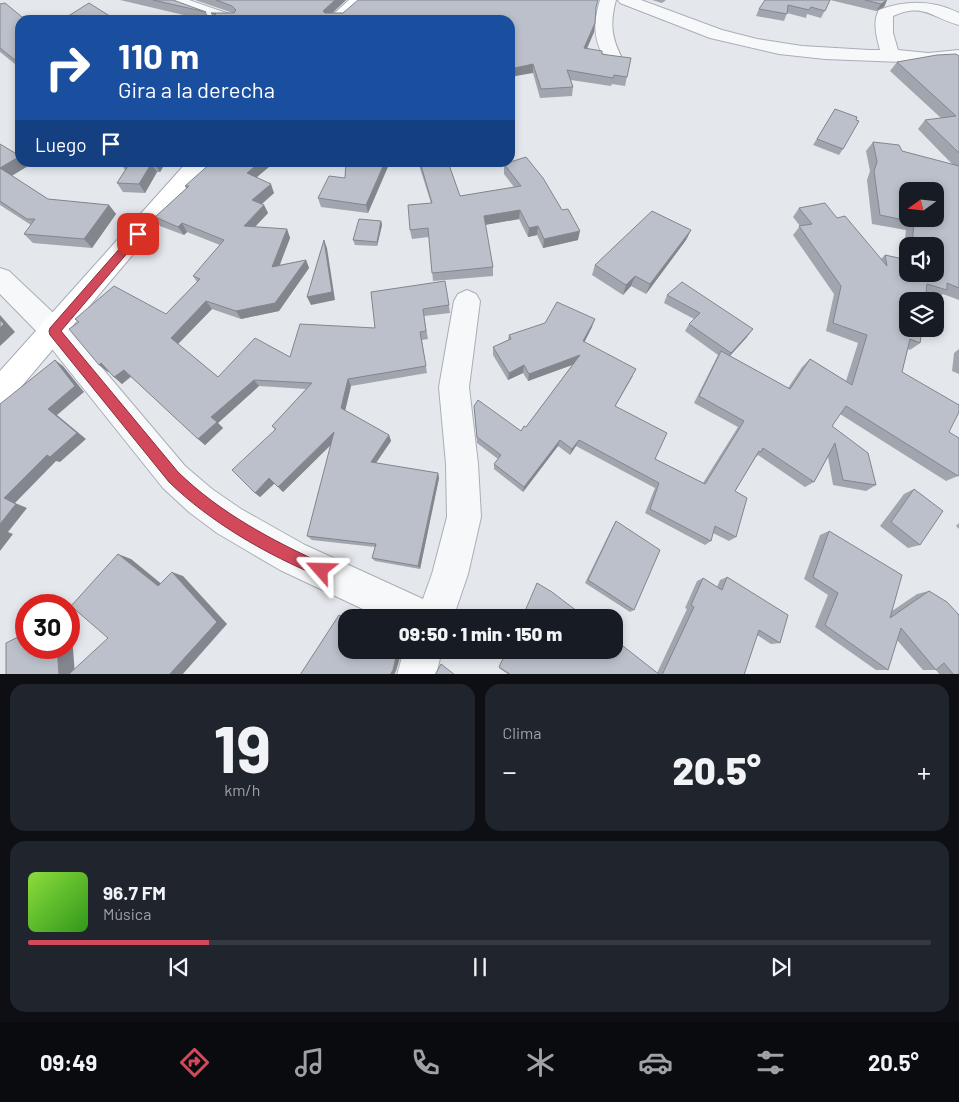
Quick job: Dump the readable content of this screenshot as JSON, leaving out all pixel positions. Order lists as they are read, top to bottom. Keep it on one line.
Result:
{"north":"left","page":{"turn":["110 m","Gira a la derecha"],"then":"Luego","limit":"30","trip":"09:50 · 1 min · 150 m","tile":[["19","km/h"],"Clima"],"heat":["−","20.5°","+"],"song":["96.7 FM","Música"],"tabs":["09:49","20.5°"]}}
